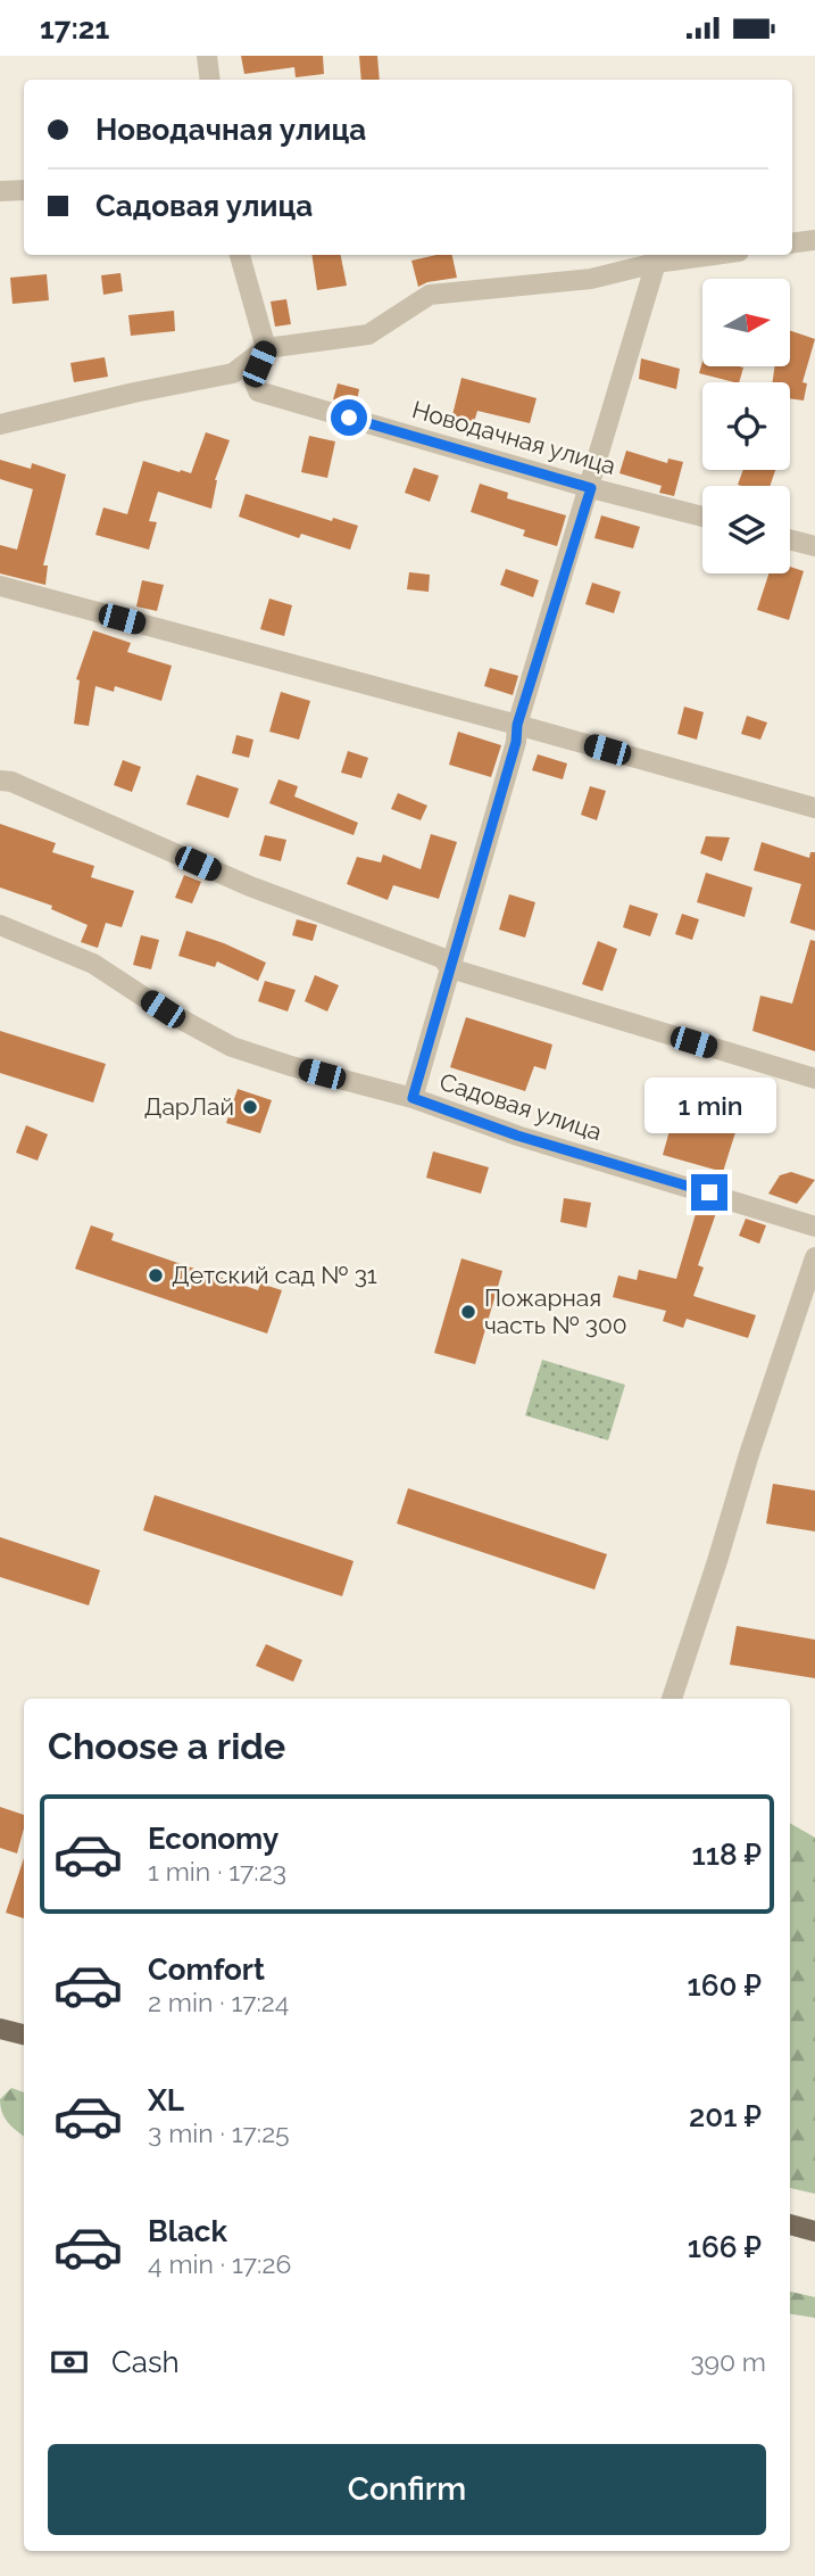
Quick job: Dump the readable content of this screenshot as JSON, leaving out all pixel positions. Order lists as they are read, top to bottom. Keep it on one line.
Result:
{"streets":{"street":["Новодачная улица","Садовая улица"]},"places":["ДарЛай","Детский сад № 31","Пожарная часть № 300"],"north":"right","page":{"status":"17:21","banner":["Новодачная улица","Садовая улица"],"bubble":"1 min","heading":"Choose a ride","list":[{"name":"Economy","note":"1 min · 17:23","value":"118 ₽"},{"name":"Comfort","note":"2 min · 17:24","value":"160 ₽"},{"name":"XL","note":"3 min · 17:25","value":"201 ₽"},{"name":"Black","note":"4 min · 17:26","value":"166 ₽"}],"pay":["Cash","390 m"],"buttons":"Confirm"}}
